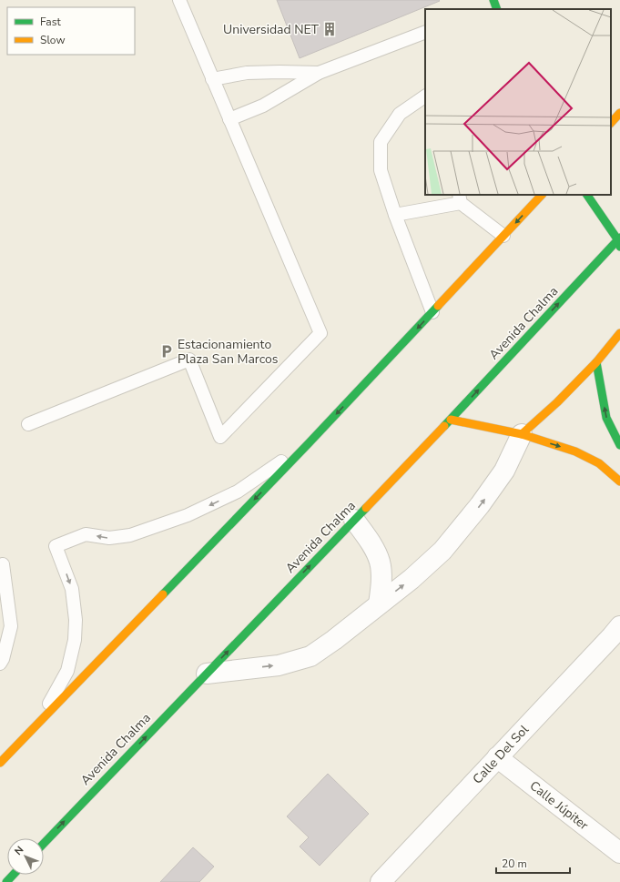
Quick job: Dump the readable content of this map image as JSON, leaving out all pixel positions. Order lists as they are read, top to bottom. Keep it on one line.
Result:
{"streets":{"main road":["Avenida Chalma"],"street":["Calle Del Sol","Calle Júpiter"]},"crossings":[["Calle Del Sol","Calle Júpiter"]],"one_way":["Avenida Chalma"],"places":{"building":["Universidad NET"],"parking":["Estacionamiento Plaza San Marcos"]},"legend":["Fast","Slow"],"scale_bar":"20 m","north":"top left"}
